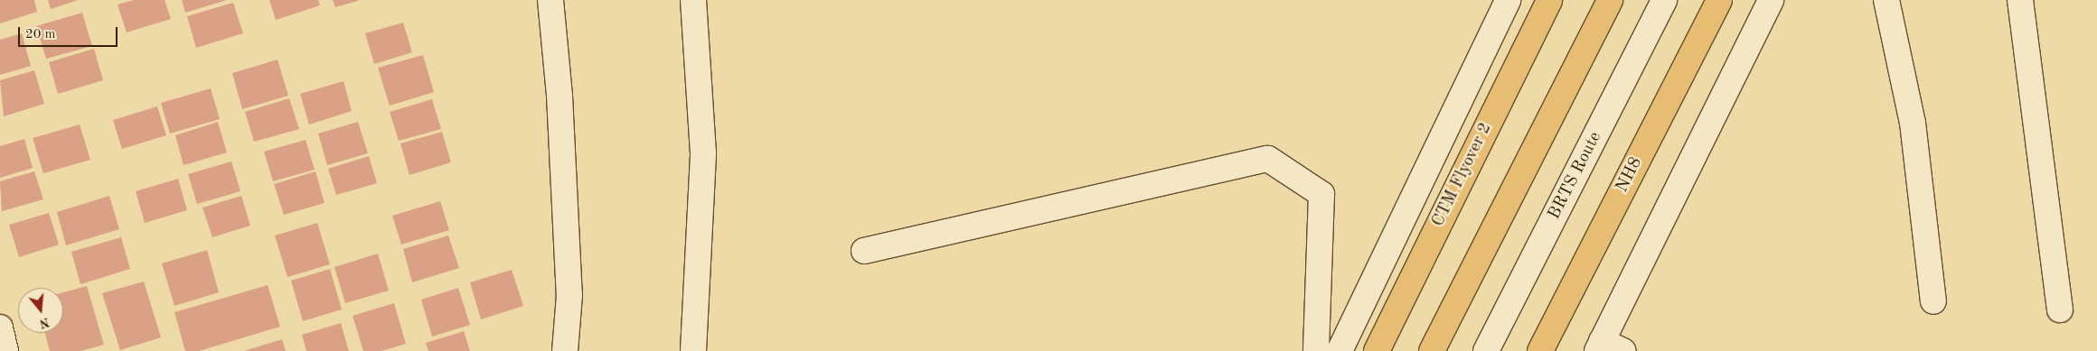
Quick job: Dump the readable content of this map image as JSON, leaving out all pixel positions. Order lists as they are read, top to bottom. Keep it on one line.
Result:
{"streets":{"main road":["CTM Flyover 2","NH8"],"street":["BRTS Route"]},"scale_bar":"20 m","north":"bottom"}
